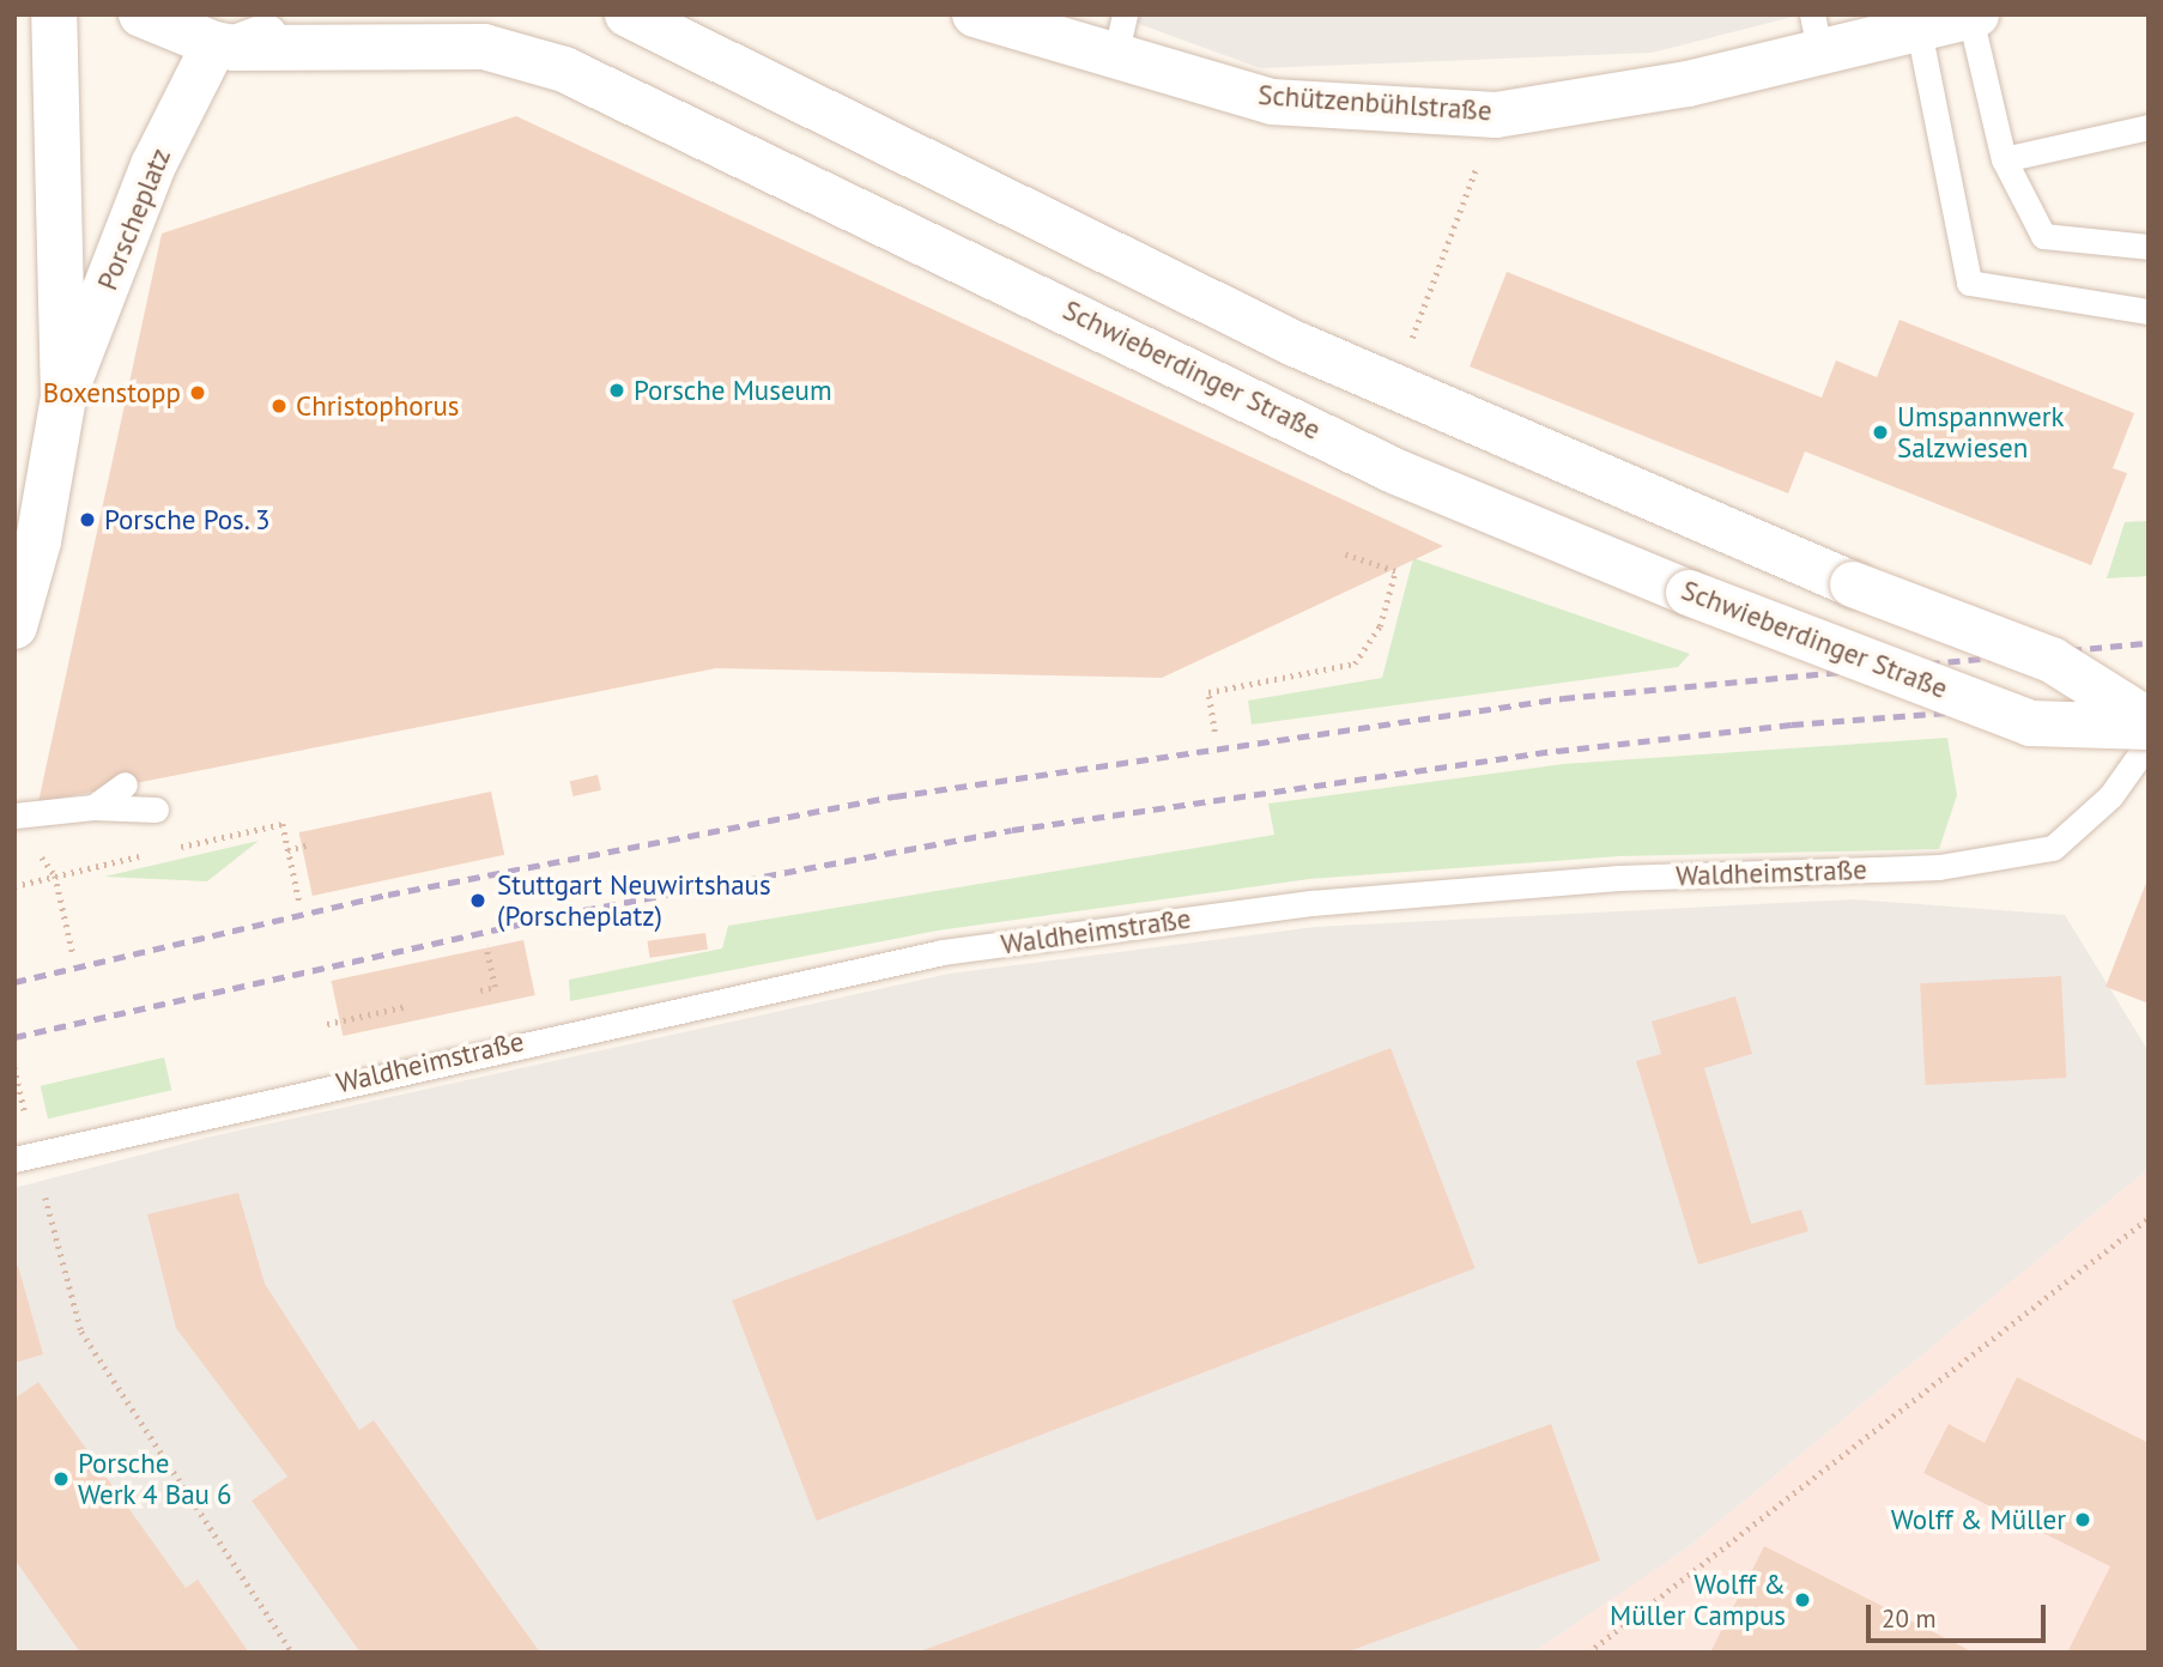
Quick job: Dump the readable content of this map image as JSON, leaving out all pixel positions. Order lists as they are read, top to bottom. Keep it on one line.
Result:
{"streets":{"main road":["Schützenbühlstraße","Porscheplatz","Schwieberdinger Straße"],"lane":["Waldheimstraße"]},"crossings":[["Porscheplatz","Schwieberdinger Straße"]],"places":["Porsche Museum","Boxenstopp","Christophorus","Umspannwerk Salzwiesen","Porsche Pos. 3","Stuttgart Neuwirtshaus (Porscheplatz)","Porsche Werk 4 Bau 6","Wolff & Müller","Wolff & Müller Campus"],"scale_bar":"20 m"}
